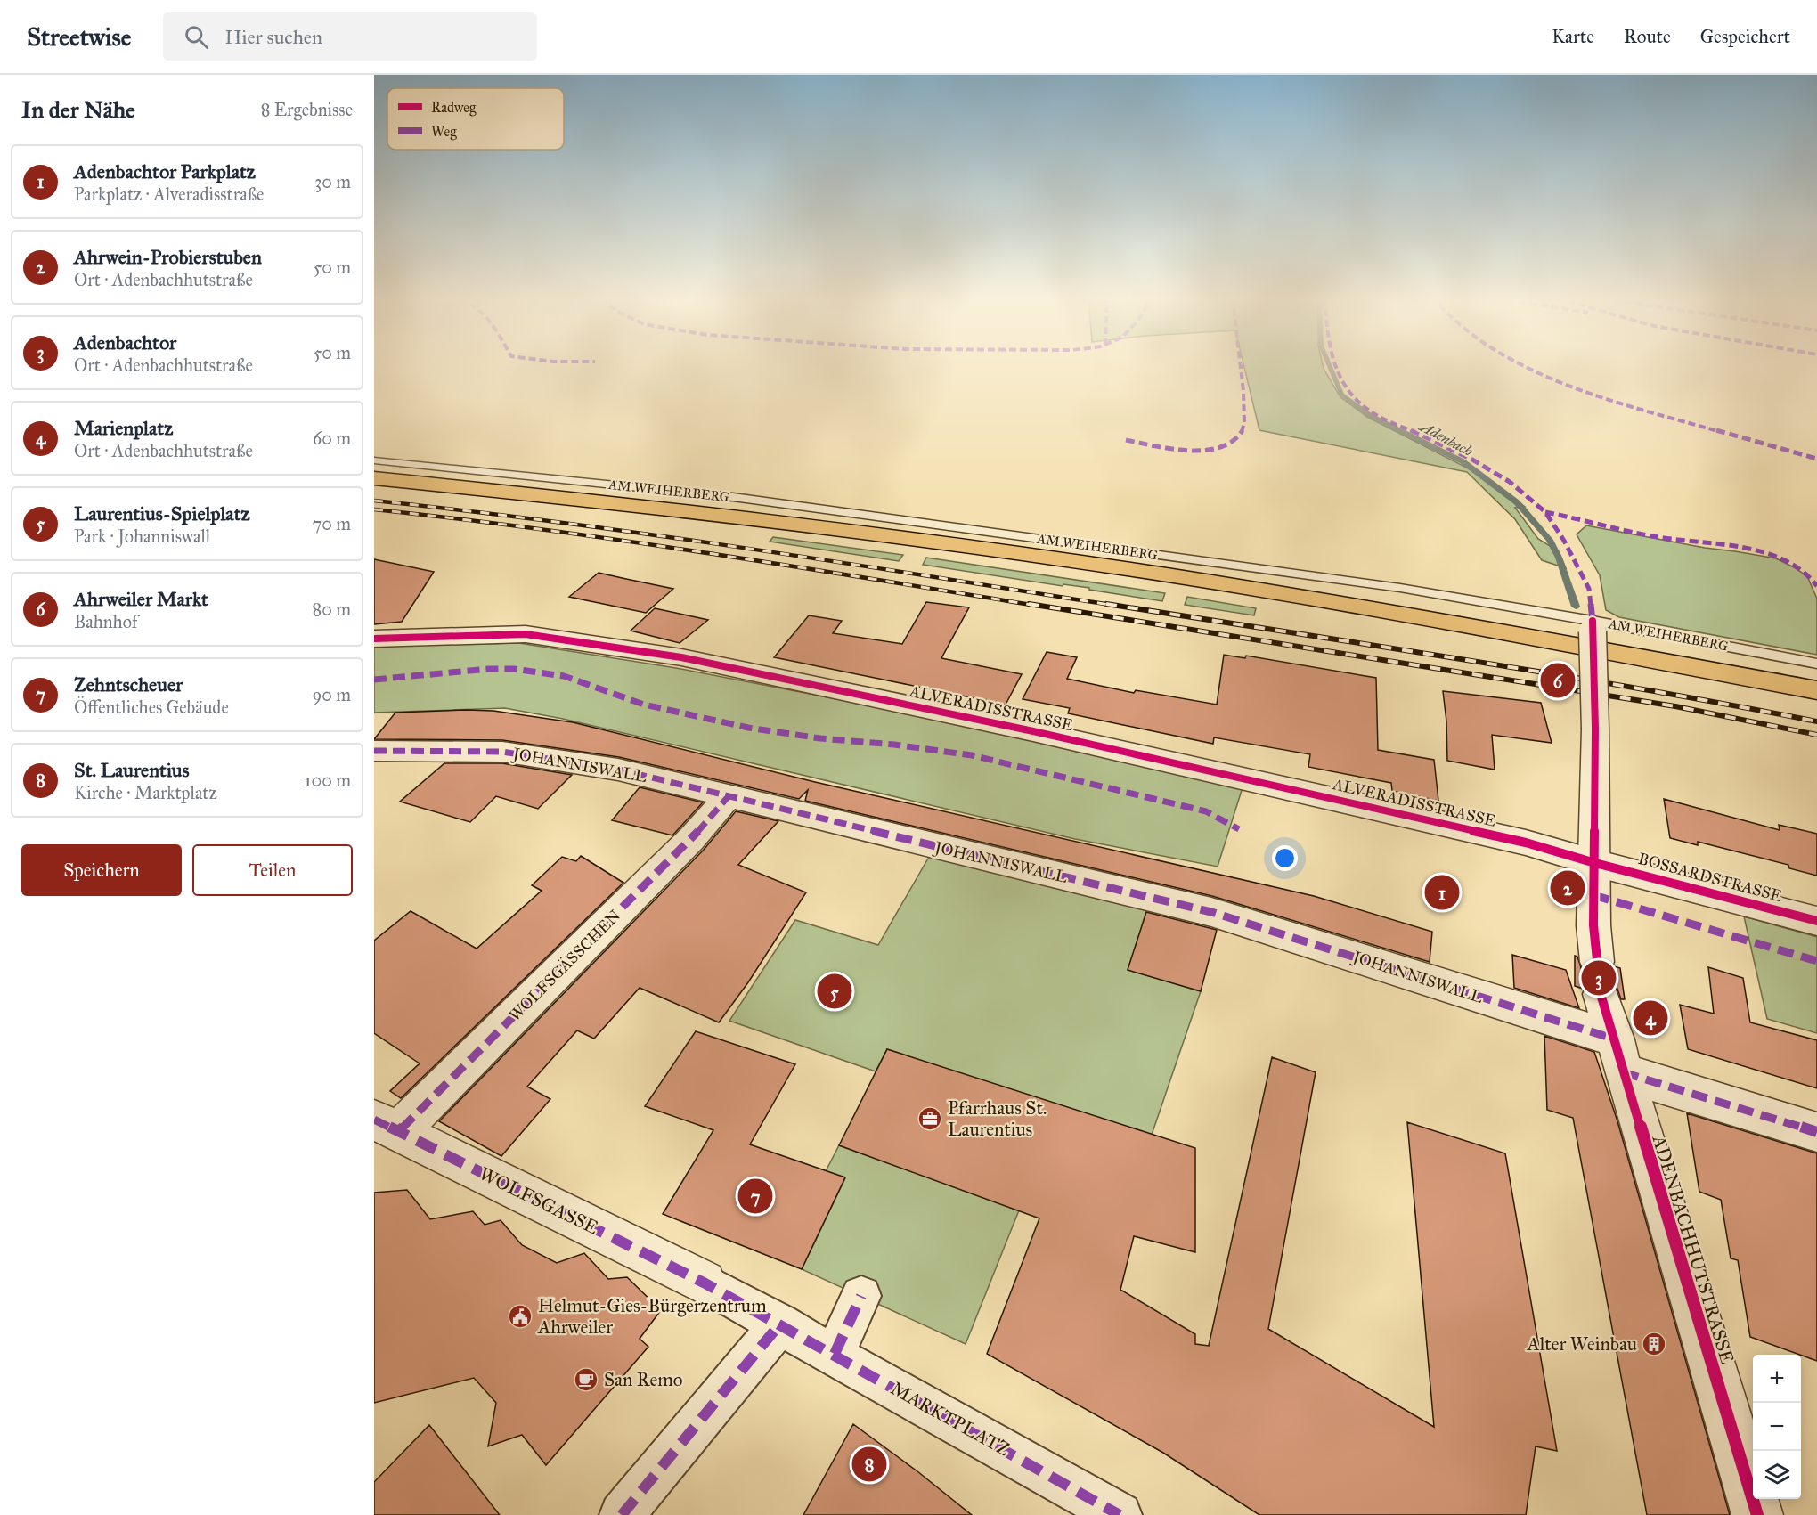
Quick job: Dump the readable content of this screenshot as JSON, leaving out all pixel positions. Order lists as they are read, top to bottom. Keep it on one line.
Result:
{"streets":{"street":["ALVERADISSTRASSE","JOHANNISWALL","BOSSARDSTRASSE","WOLFSGÄSSCHEN","WOLFSGASSE","ADENBACHHUTSTRASSE","MARKTPLATZ"],"lane":["AM WEIHERBERG"]},"crossings":[["AM WEIHERBERG","ADENBACHHUTSTRASSE"],["ALVERADISSTRASSE","BOSSARDSTRASSE"],["ALVERADISSTRASSE","ADENBACHHUTSTRASSE"],["JOHANNISWALL","WOLFSGÄSSCHEN"],["JOHANNISWALL","ADENBACHHUTSTRASSE"],["BOSSARDSTRASSE","ADENBACHHUTSTRASSE"],["WOLFSGÄSSCHEN","WOLFSGASSE"],["WOLFSGASSE","MARKTPLATZ"]],"water":["Adenbach"],"places":{"office":["Pfarrhaus St. Laurentius"],"public building":["Helmut-Gies-Bürgerzentrum Ahrweiler"],"building":["Alter Weinbau"],"cafe":["San Remo"]},"legend":["Radweg","Weg"],"page":{"header":"Streetwise","search":"Hier suchen","nav":["Karte","Route","Gespeichert"],"heading":["In der Nähe","8 Ergebnisse"],"list":[{"mark":"1","name":"Adenbachtor Parkplatz","note":"Parkplatz · Alveradisstraße","value":"30 m"},{"mark":"2","name":"Ahrwein-Probierstuben","note":"Ort · Adenbachhutstraße","value":"50 m"},{"mark":"3","name":"Adenbachtor","note":"Ort · Adenbachhutstraße","value":"50 m"},{"mark":"4","name":"Marienplatz","note":"Ort · Adenbachhutstraße","value":"60 m"},{"mark":"5","name":"Laurentius-Spielplatz","note":"Park · Johanniswall","value":"70 m"},{"mark":"6","name":"Ahrweiler Markt","note":"Bahnhof","value":"80 m"},{"mark":"7","name":"Zehntscheuer","note":"Öffentliches Gebäude","value":"90 m"},{"mark":"8","name":"St. Laurentius","note":"Kirche · Marktplatz","value":"100 m"}],"pins":["6","2","1","3","5","4","7","8"],"buttons":["Speichern","Teilen"],"map_buttons":["+","−"]}}
